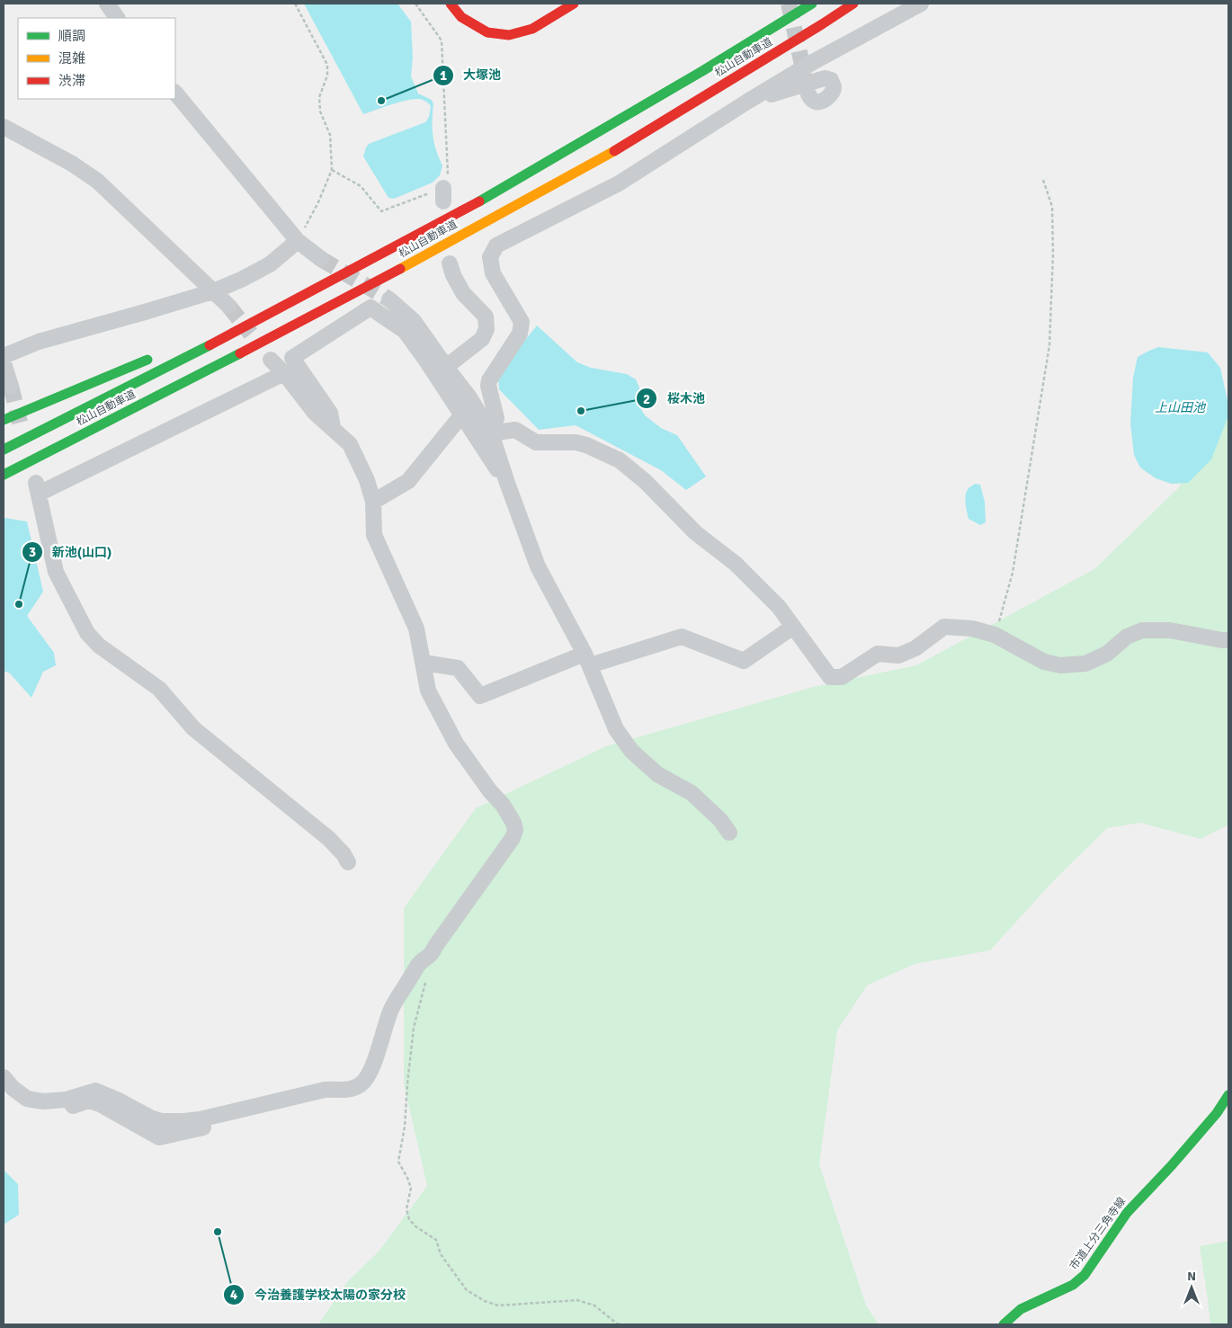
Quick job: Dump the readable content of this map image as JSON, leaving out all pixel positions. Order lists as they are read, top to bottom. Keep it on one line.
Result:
{"streets":{"main road":["松山自動車道","市道上分三角寺線"]},"water":["上山田池"],"places":["大塚池","桜木池","新池(山口)","今治養護学校太陽の家分校"],"legend":["順調","混雑","渋滞"],"north":"top"}
